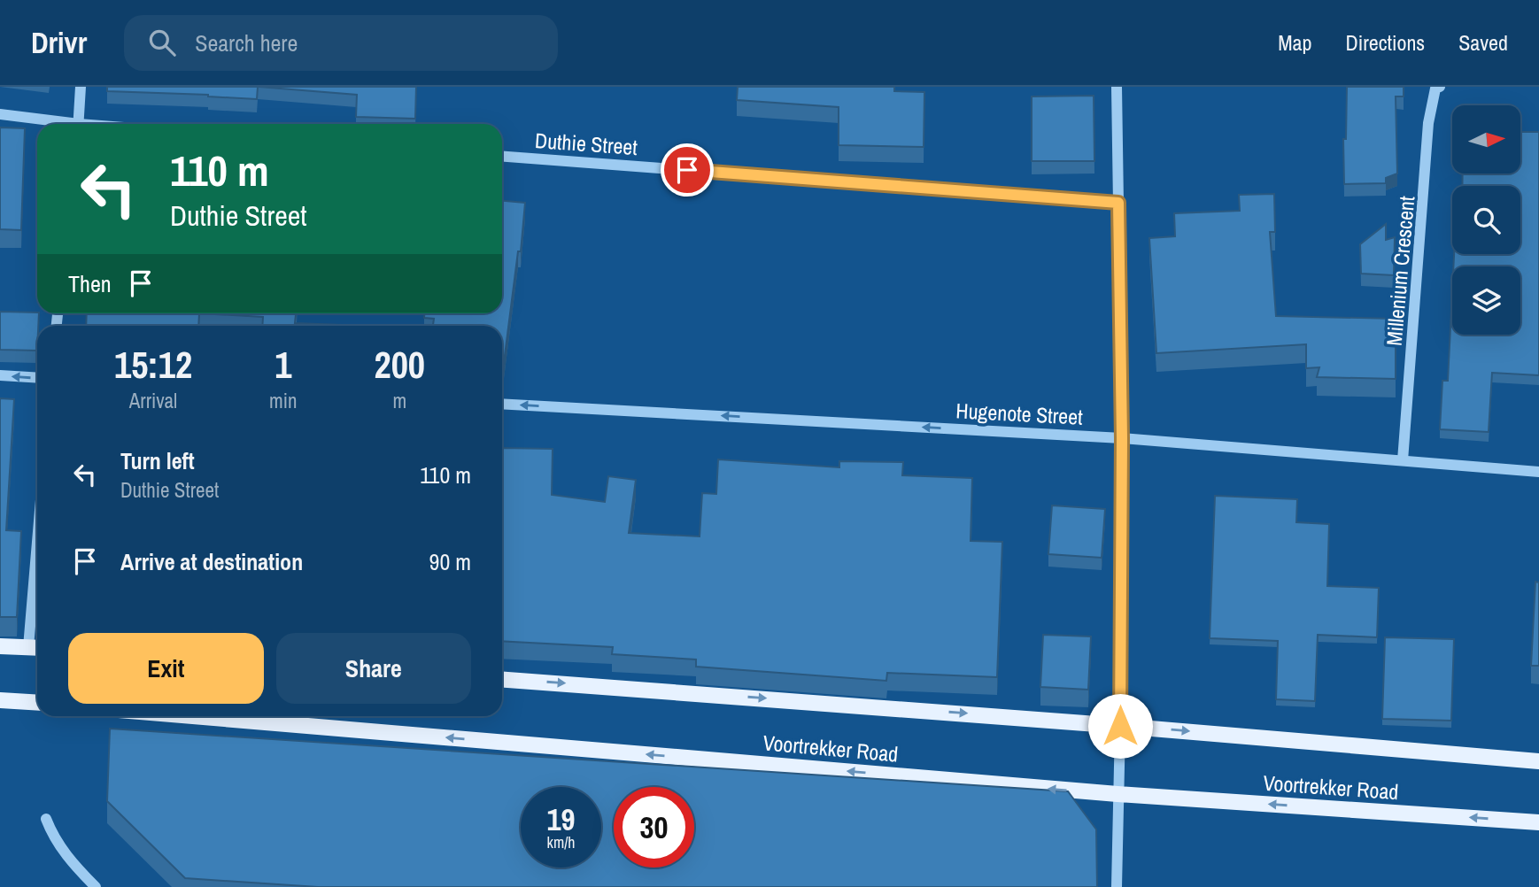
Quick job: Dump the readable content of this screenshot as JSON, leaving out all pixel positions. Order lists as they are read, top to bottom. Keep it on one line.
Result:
{"streets":{"main road":["Voortrekker Road"],"street":["Duthie Street","Millenium Crescent","Hugenote Street"]},"crossings":[["Millenium Crescent","Hugenote Street"]],"one_way":["Hugenote Street"],"north":"right","page":{"header":"Drivr","search":"Search here","nav":["Map","Directions","Saved"],"turn":["110 m","Duthie Street"],"then":"Then","eta":["15:12","Arrival","1","min","200","m"],"list":[{"name":"Turn left","note":"Duthie Street","value":"110 m"},{"name":"Arrive at destination","value":"90 m"}],"buttons":["Exit","Share"],"speed":"19 km/h","limit":"30"}}
